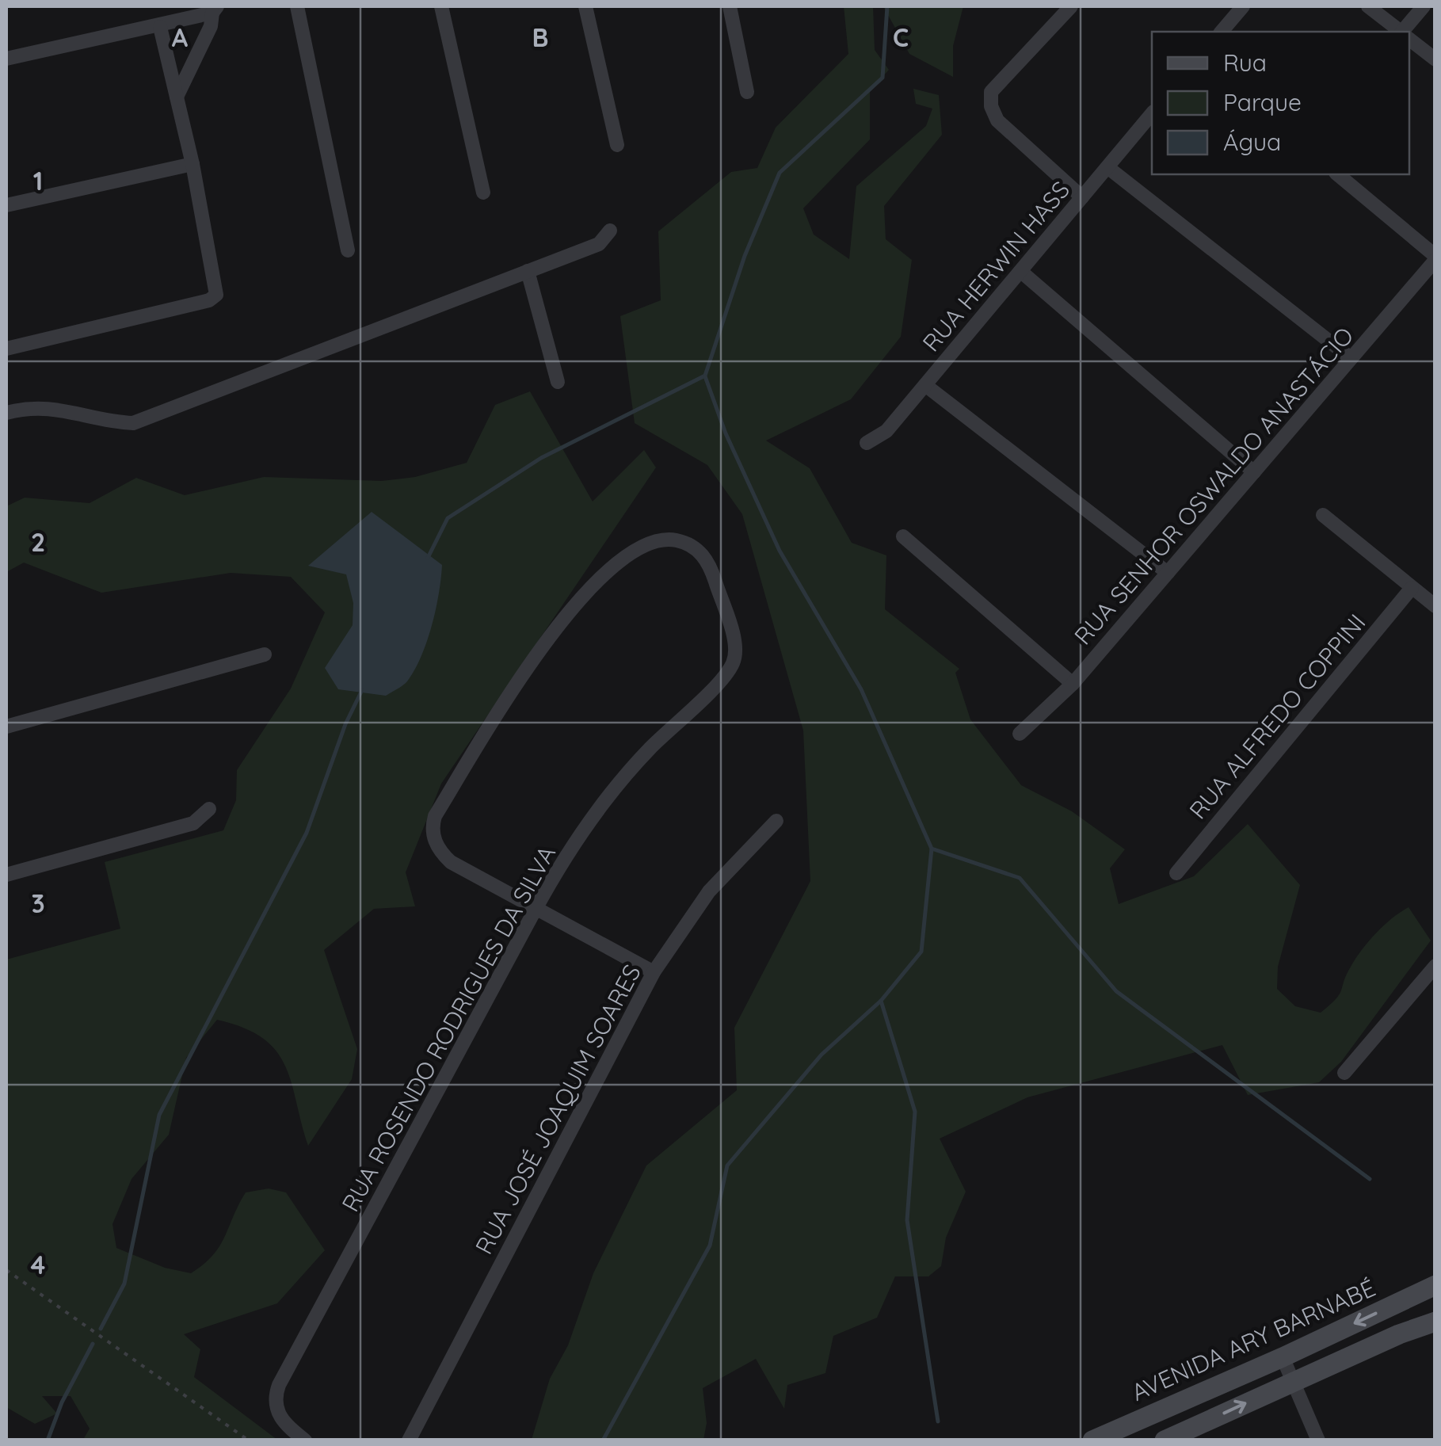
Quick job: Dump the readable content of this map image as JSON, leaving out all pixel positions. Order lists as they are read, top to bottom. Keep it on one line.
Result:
{"streets":{"street":["RUA HERWIN HASS","RUA SENHOR OSWALDO ANASTÁCIO","RUA ALFREDO COPPINI","RUA ROSENDO RODRIGUES DA SILVA","RUA JOSÉ JOAQUIM SOARES","AVENIDA ARY BARNABÉ"]},"legend":["Rua","Parque","Água"],"grid":{"columns":["A","B","C"],"rows":["1","2","3","4"]}}
